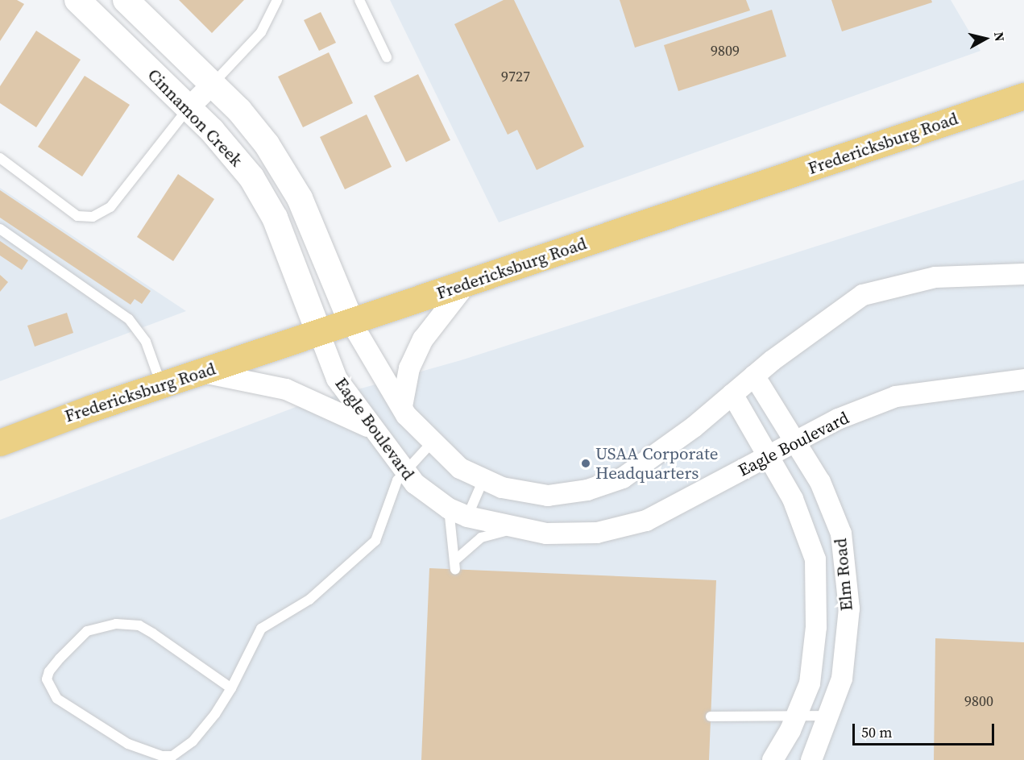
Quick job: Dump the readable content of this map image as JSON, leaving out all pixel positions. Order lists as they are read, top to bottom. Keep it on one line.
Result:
{"streets":{"main road":["Fredericksburg Road"],"street":["Cinnamon Creek","Eagle Boulevard","Elm Road"]},"crossings":[["Cinnamon Creek","Fredericksburg Road"],["Cinnamon Creek","Eagle Boulevard"],["Fredericksburg Road","Eagle Boulevard"],["Eagle Boulevard","Elm Road"]],"places":["USAA Corporate Headquarters"],"house_numbers":["9809","9727","9800"],"scale_bar":"50 m","north":"right"}
